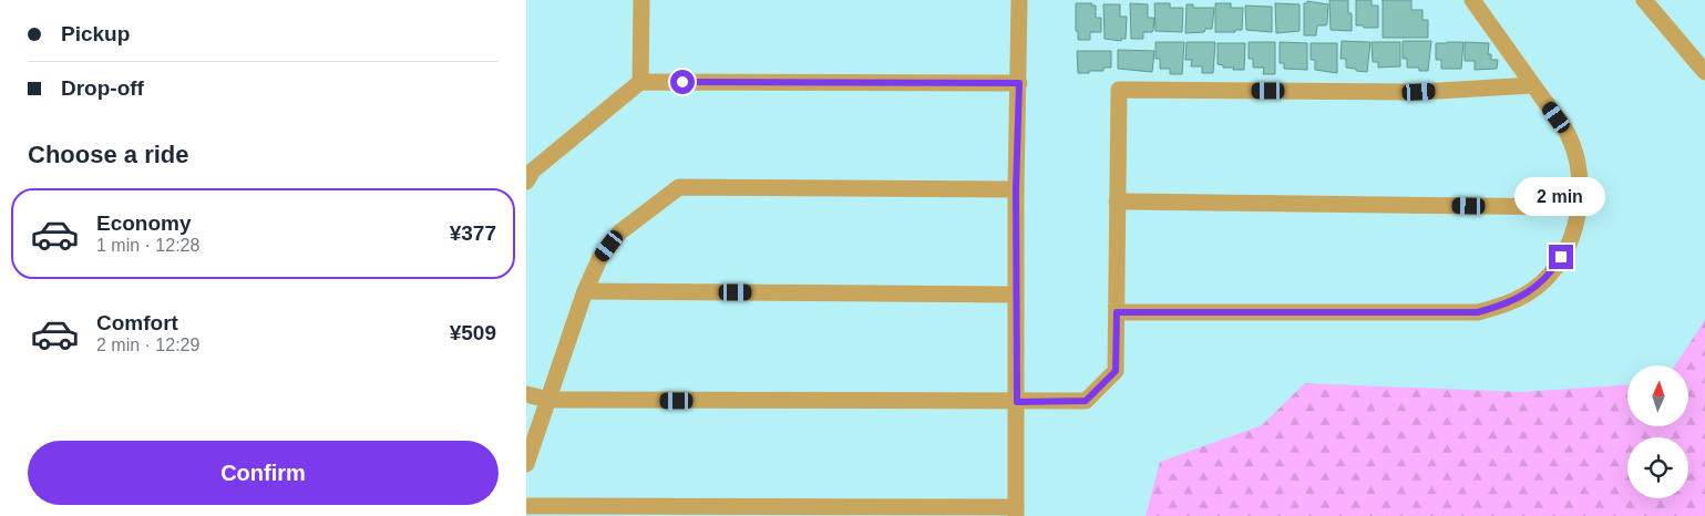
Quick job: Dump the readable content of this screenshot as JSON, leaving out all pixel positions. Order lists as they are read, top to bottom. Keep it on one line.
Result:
{"north":"top","page":{"banner":["Pickup","Drop-off"],"heading":"Choose a ride","bubble":"2 min","list":[{"name":"Economy","note":"1 min · 12:28","value":"¥377"},{"name":"Comfort","note":"2 min · 12:29","value":"¥509"}],"buttons":"Confirm"}}
